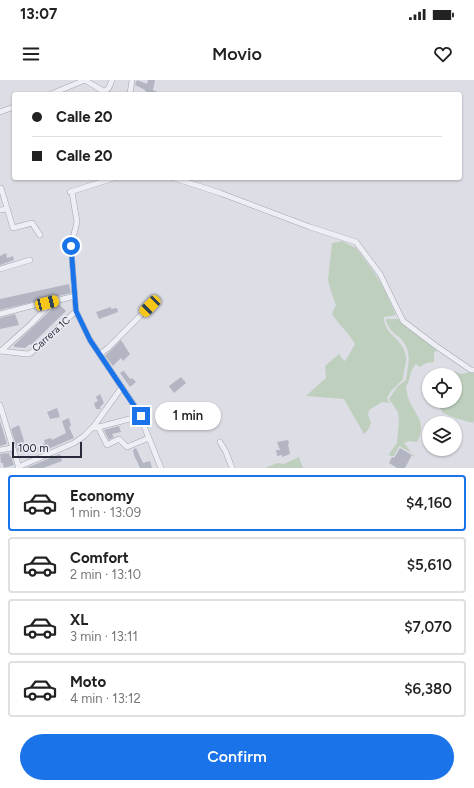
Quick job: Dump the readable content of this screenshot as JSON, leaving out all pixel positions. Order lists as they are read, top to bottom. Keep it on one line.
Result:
{"streets":{"street":["Carrera 1C"]},"scale_bar":"100 m","page":{"status":"13:07","header":"Movio","banner":["Calle 20","Calle 20"],"bubble":"1 min","scale":"100 m","list":[{"name":"Economy","note":"1 min · 13:09","value":"$4,160"},{"name":"Comfort","note":"2 min · 13:10","value":"$5,610"},{"name":"XL","note":"3 min · 13:11","value":"$7,070"},{"name":"Moto","note":"4 min · 13:12","value":"$6,380"}],"buttons":"Confirm"}}
